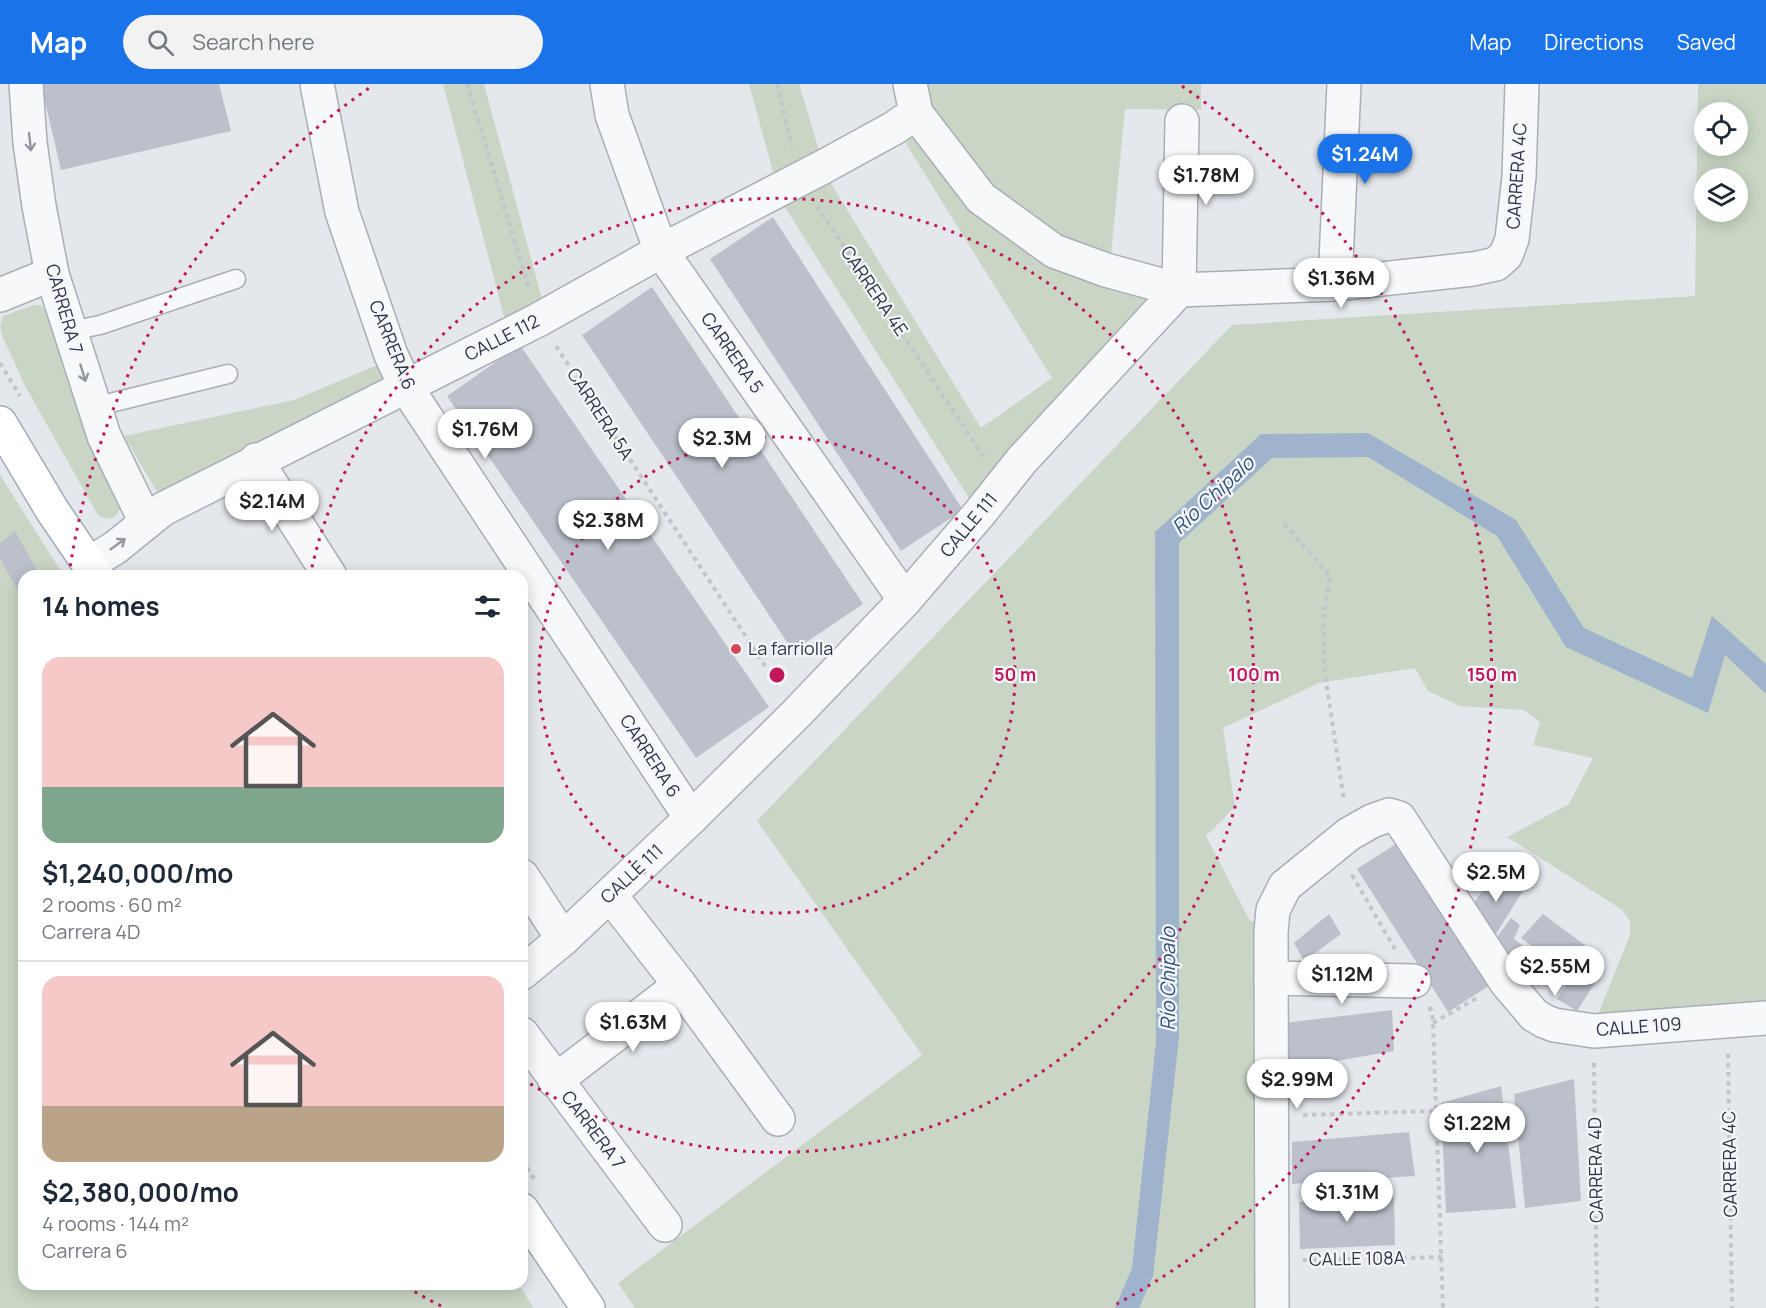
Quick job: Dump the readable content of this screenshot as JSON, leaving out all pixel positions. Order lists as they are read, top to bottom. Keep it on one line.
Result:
{"streets":{"street":["CARRERA 4C","CARRERA 7","CALLE 112","CARRERA 6","CARRERA 5","CALLE 111","CALLE 109"],"path":["CARRERA 4E","CARRERA 5A","CARRERA 4D","CALLE 108A"]},"crossings":[["CARRERA 4C","CALLE 109"],["CARRERA 4E","CALLE 112"],["CARRERA 4E","CALLE 111"],["CARRERA 7","CALLE 112"],["CALLE 112","CARRERA 6"],["CALLE 112","CARRERA 5"],["CALLE 112","CARRERA 5A"],["CARRERA 6","CALLE 111"],["CARRERA 5","CALLE 111"],["CARRERA 5A","CALLE 111"],["CALLE 109","CARRERA 4D"]],"one_way":["CARRERA 7"],"water":["Río Chipalo"],"places":["La farriolla"],"page":{"header":"Map","search":"Search here","nav":["Map","Directions","Saved"],"price":["$1.24M","$1.78M","$1.36M","$1.76M","$2.3M","$2.14M","$2.38M","$2.5M","$2.55M","$1.12M","$1.63M","$2.99M","$1.22M","$1.31M"],"heading":"14 homes","list":[{"name":"$1,240,000/mo","note":"2 rooms · 60 m² · Carrera 4D"},{"name":"$2,380,000/mo","note":"4 rooms · 144 m² · Carrera 6"}]},"rings":["50 m","100 m","150 m"]}
